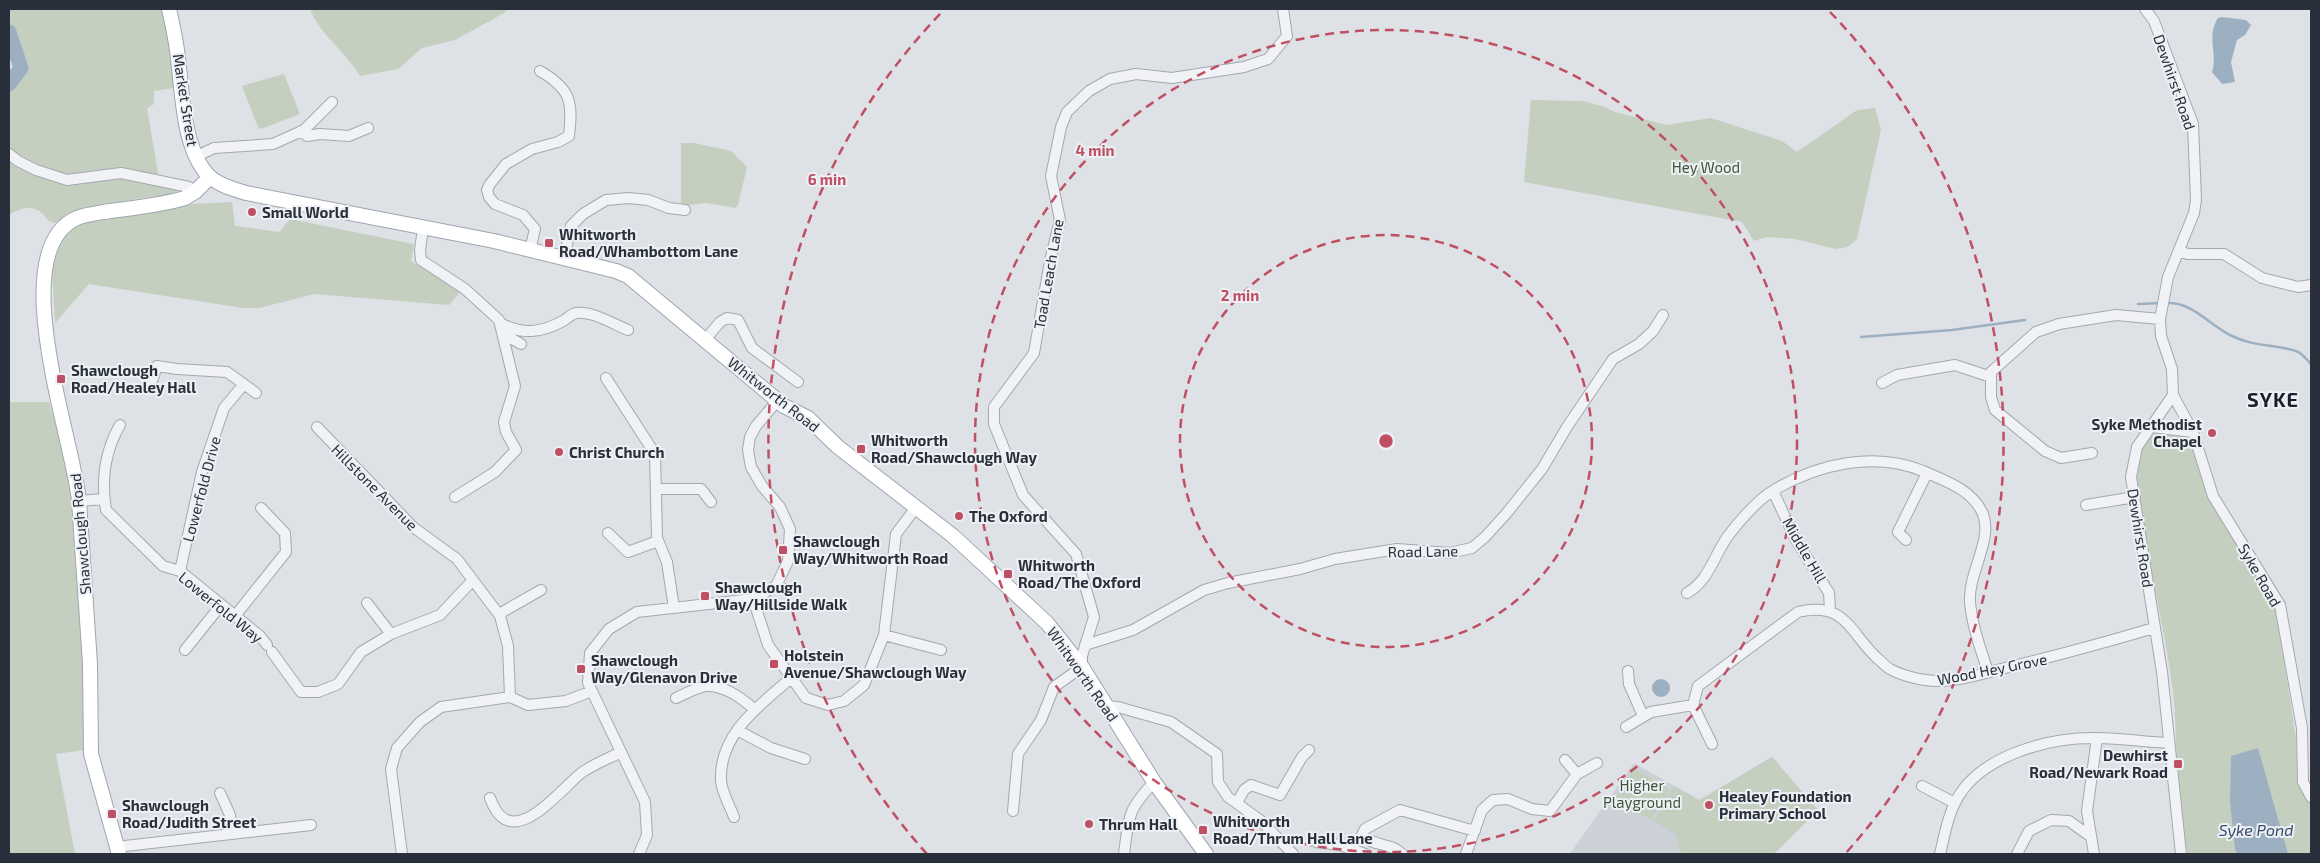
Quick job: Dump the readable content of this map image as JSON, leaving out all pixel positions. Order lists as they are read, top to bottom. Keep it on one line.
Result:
{"streets":{"main road":["Market Street","Whitworth Road","Shawclough Road"],"street":["Dewhirst Road","Toad Leach Lane","Hillstone Avenue","Lowerfold Drive","Middle Hill","Road Lane","Syke Road","Lowerfold Way","Wood Hey Grove"]},"crossings":[["Dewhirst Road","Syke Road"],["Dewhirst Road","Wood Hey Grove"],["Market Street","Whitworth Road"],["Market Street","Shawclough Road"],["Toad Leach Lane","Whitworth Road"],["Toad Leach Lane","Road Lane"],["Lowerfold Drive","Lowerfold Way"],["Middle Hill","Wood Hey Grove"]],"districts":["SYKE"],"water":["Syke Pond"],"parks":["Hey Wood","Higher Playground"],"places":{"other":["Small World","Syke Methodist Chapel","Christ Church","The Oxford","Healey Foundation Primary School","Thrum Hall"],"transit":["Whitworth Road/Whambottom Lane","Shawclough Road/Healey Hall","Whitworth Road/Shawclough Way","Shawclough Way/Whitworth Road","Whitworth Road/The Oxford","Shawclough Way/Hillside Walk","Holstein Avenue/Shawclough Way","Shawclough Way/Glenavon Drive","Dewhirst Road/Newark Road","Shawclough Road/Judith Street","Whitworth Road/Thrum Hall Lane"]},"rings":["4 min","6 min","2 min"]}
